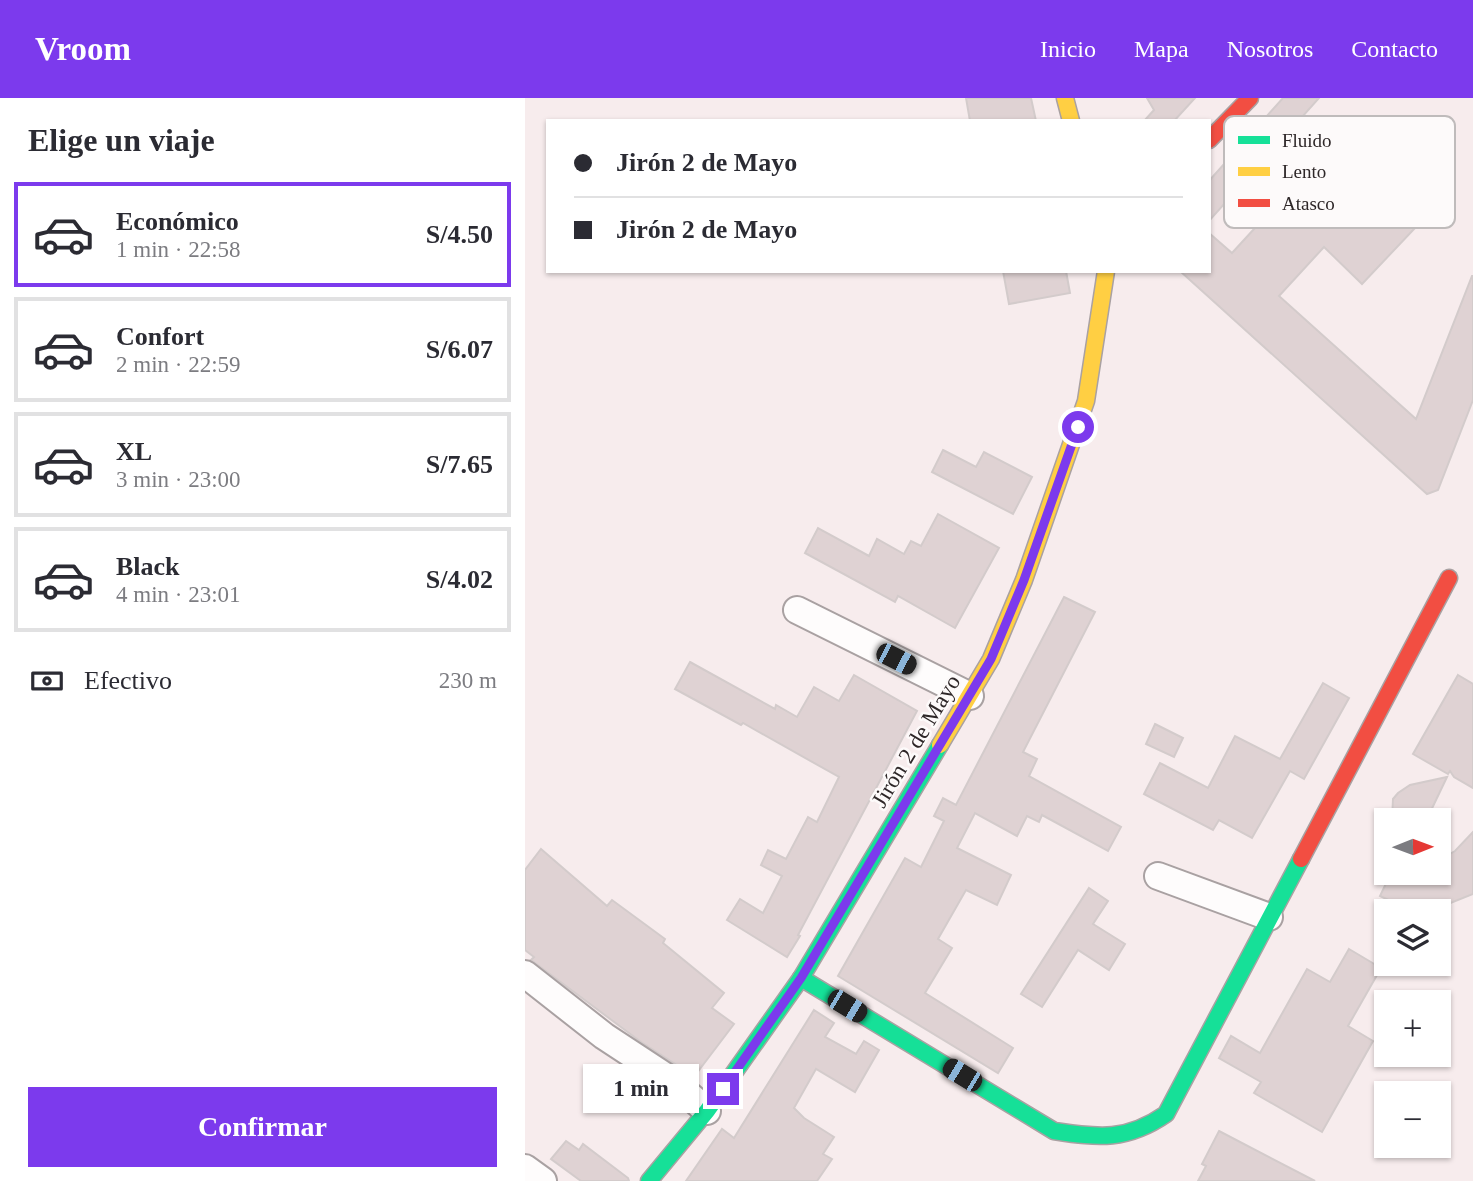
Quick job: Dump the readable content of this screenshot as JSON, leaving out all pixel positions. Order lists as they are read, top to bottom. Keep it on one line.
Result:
{"streets":{"main road":["Jirón 2 de Mayo"]},"legend":["Fluido","Lento","Atasco"],"north":"right","page":{"header":"Vroom","nav":["Inicio","Mapa","Nosotros","Contacto"],"heading":"Elige un viaje","banner":["Jirón 2 de Mayo","Jirón 2 de Mayo"],"list":[{"name":"Económico","note":"1 min · 22:58","value":"S/4.50"},{"name":"Confort","note":"2 min · 22:59","value":"S/6.07"},{"name":"XL","note":"3 min · 23:00","value":"S/7.65"},{"name":"Black","note":"4 min · 23:01","value":"S/4.02"}],"pay":["Efectivo","230 m"],"map_buttons":["+","−"],"bubble":"1 min","buttons":"Confirmar"}}
